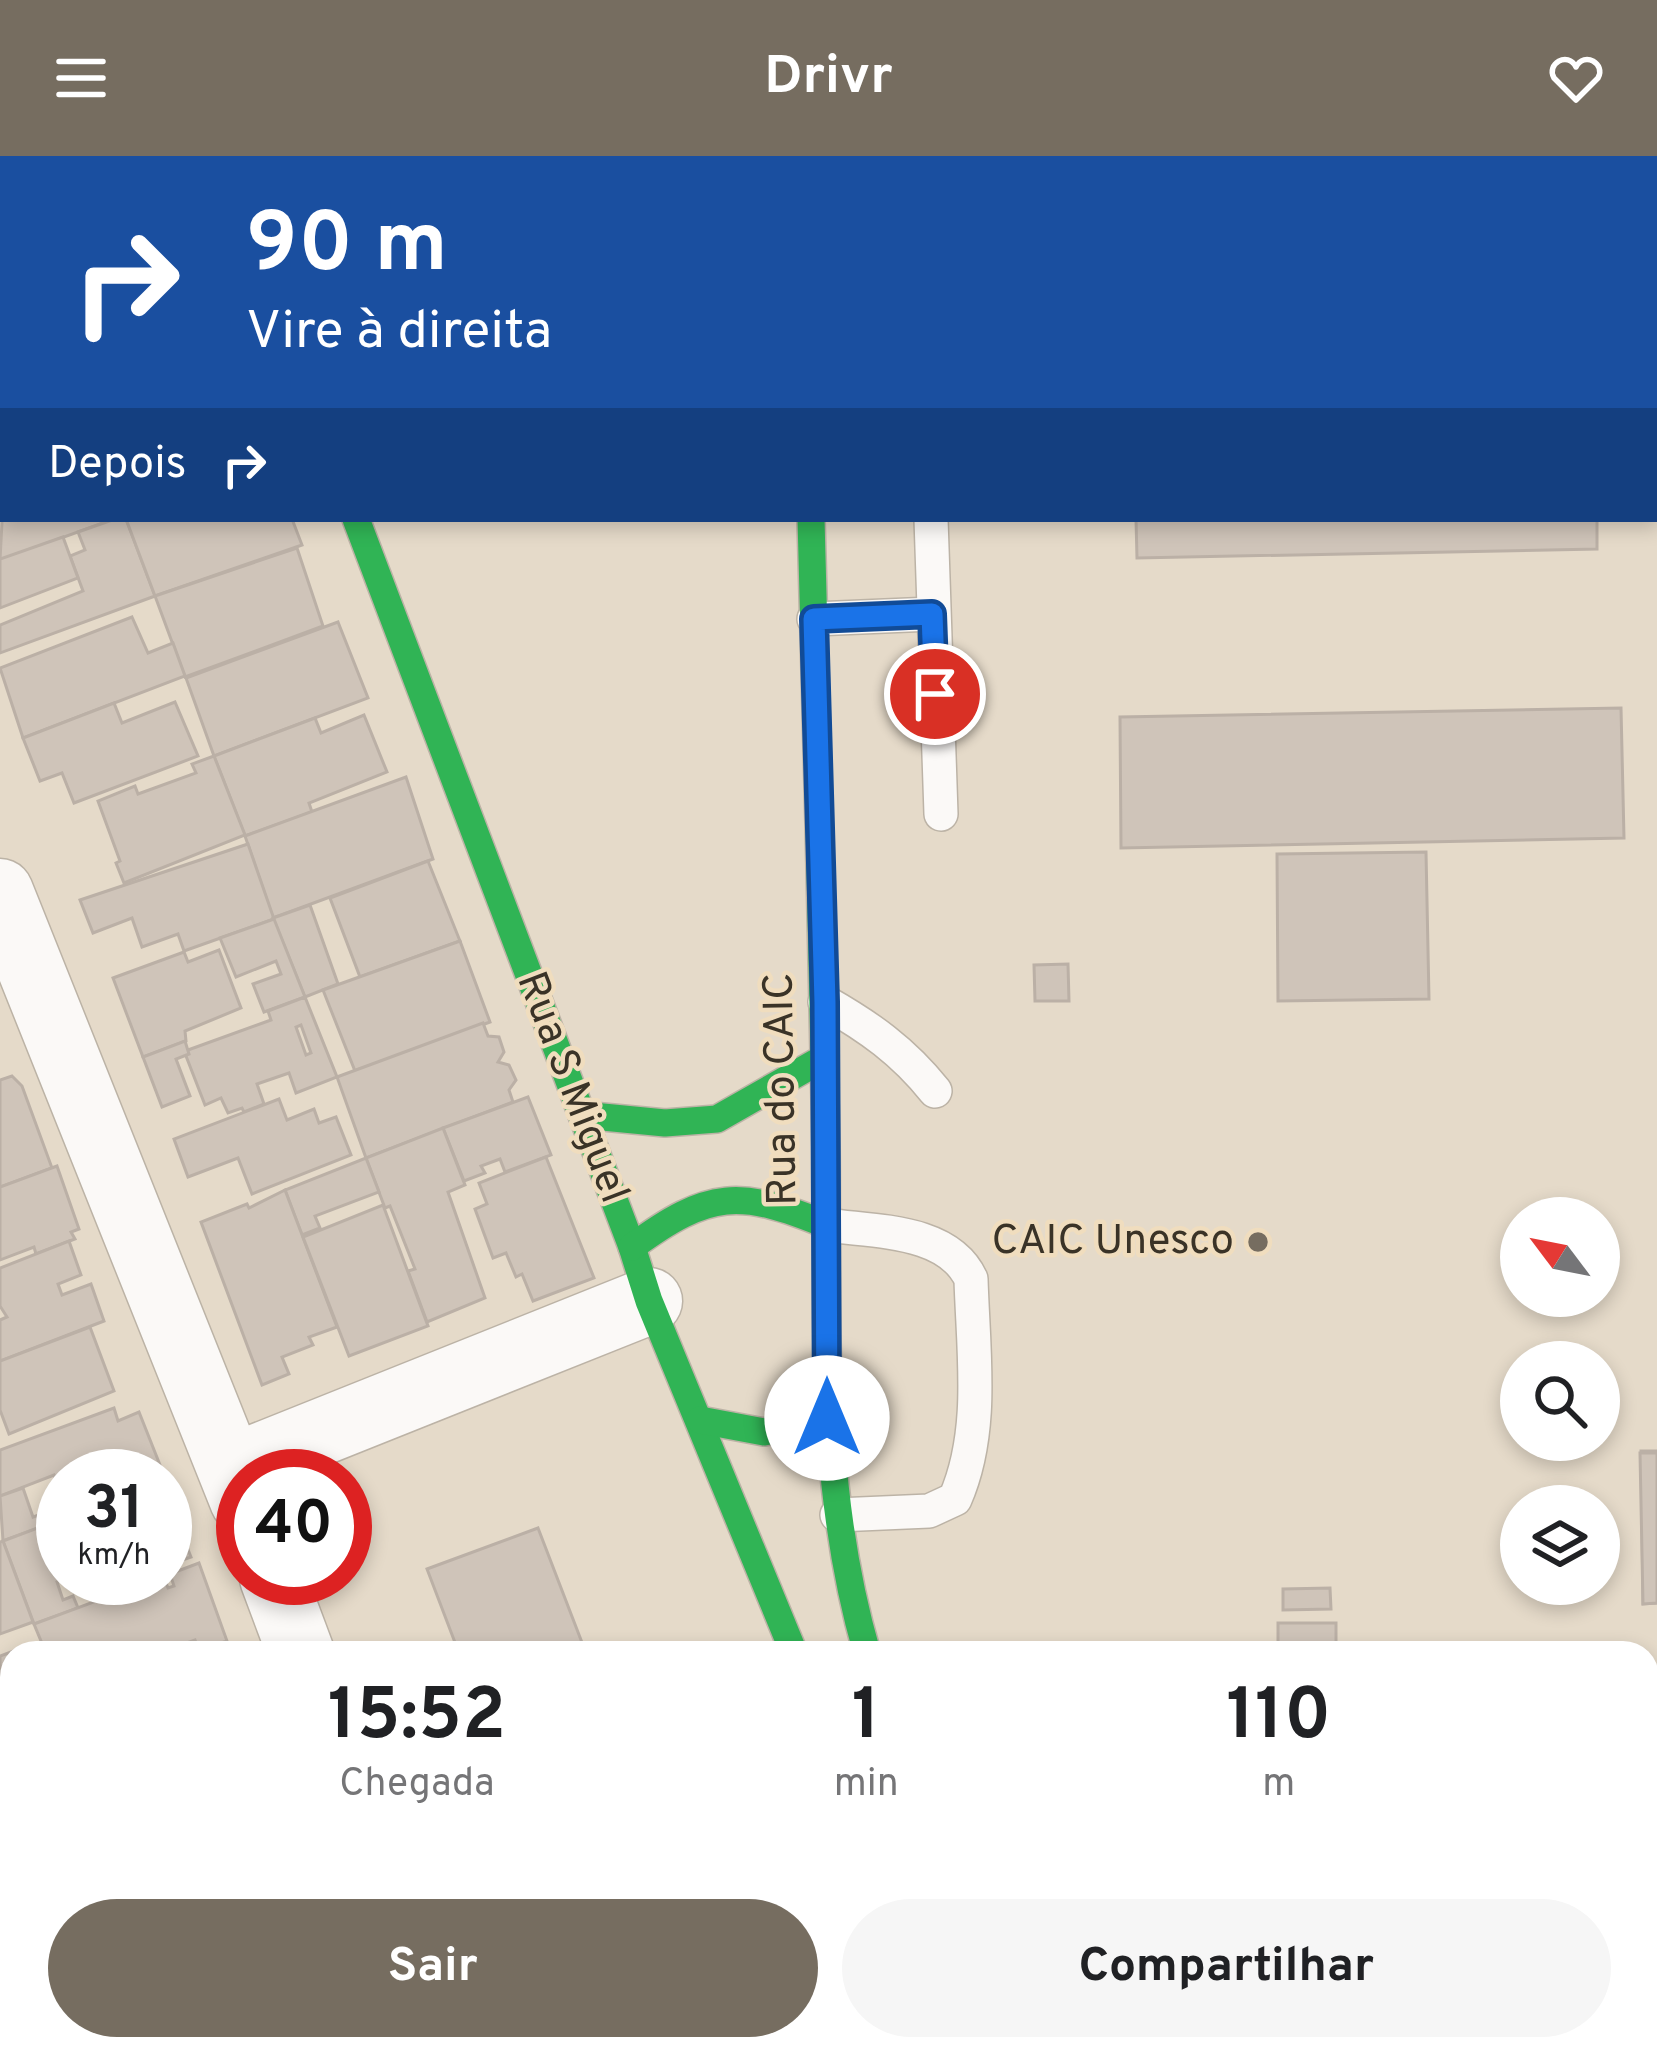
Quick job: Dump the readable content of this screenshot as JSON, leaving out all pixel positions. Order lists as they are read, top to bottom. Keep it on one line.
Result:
{"streets":{"street":["Rua S Miguel","Rua do CAIC"]},"crossings":[["Rua S Miguel","Rua do CAIC"]],"places":["CAIC Unesco"],"north":"top left","page":{"header":"Drivr","turn":["90 m","Vire à direita"],"then":"Depois","speed":"31 km/h","limit":"40","eta":["15:52","Chegada","1","min","110","m"],"buttons":["Sair","Compartilhar"]}}
